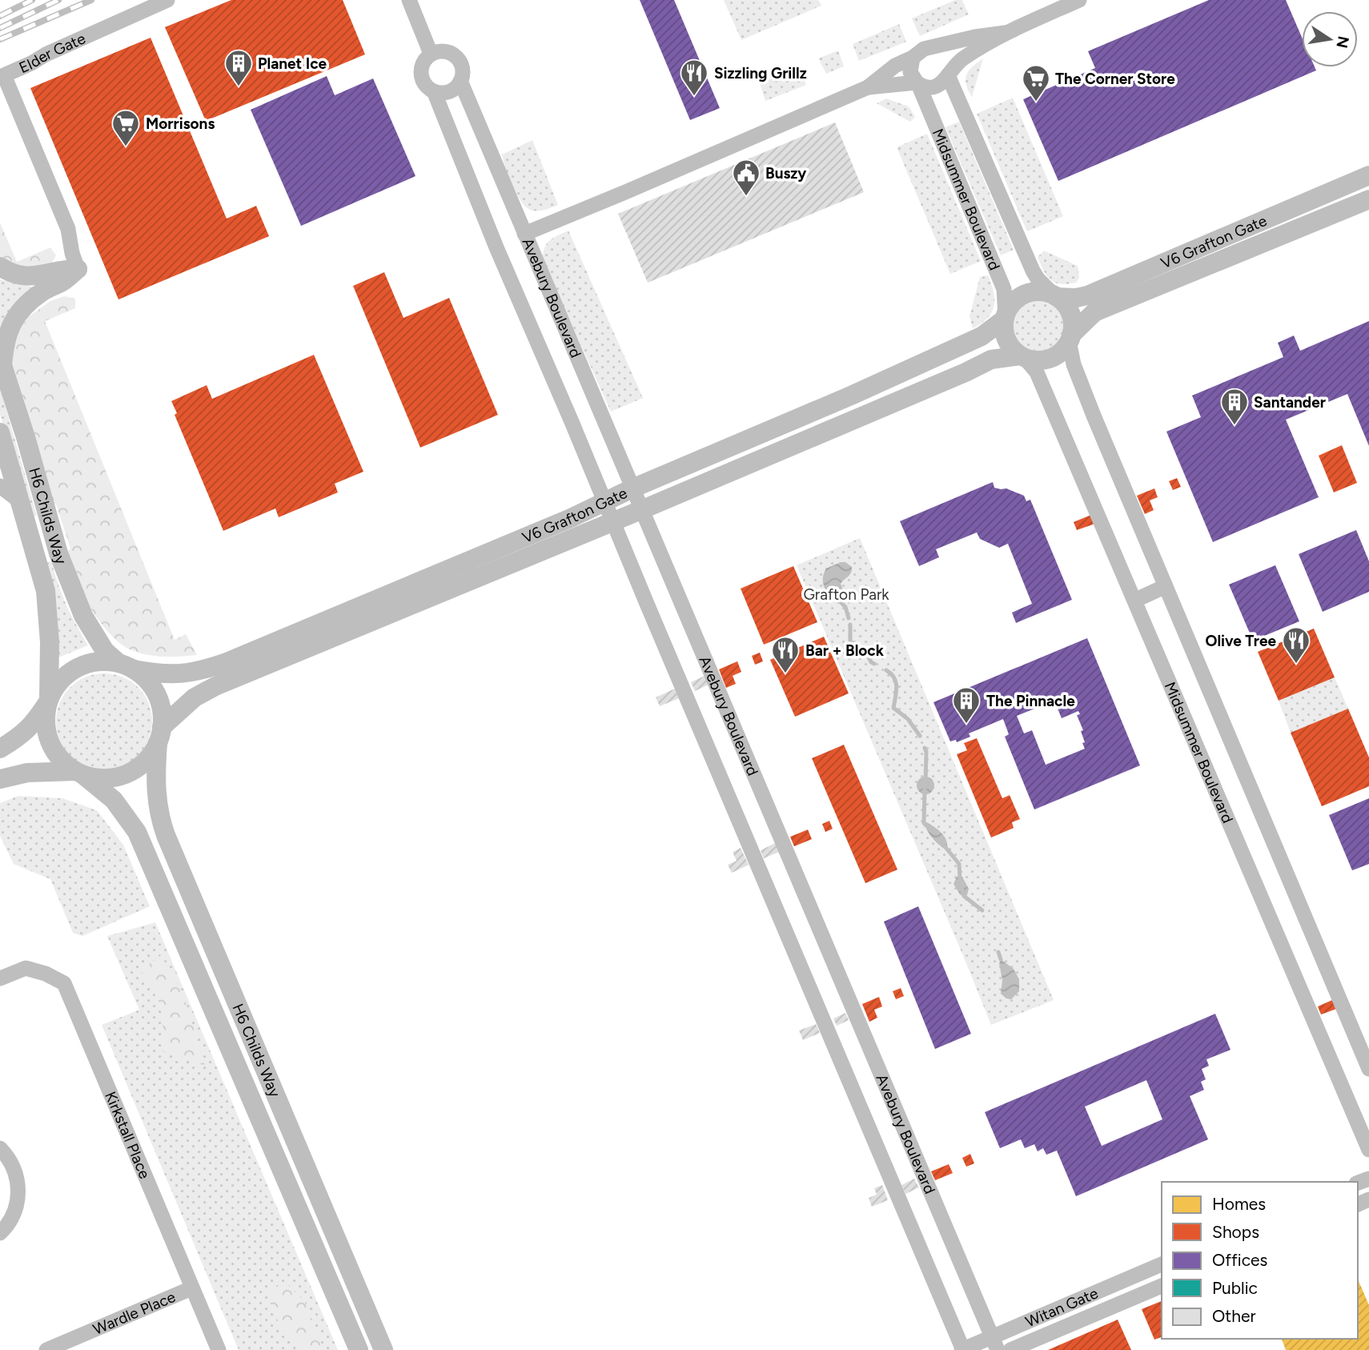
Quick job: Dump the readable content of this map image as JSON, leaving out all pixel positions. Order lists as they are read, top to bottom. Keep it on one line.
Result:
{"streets":{"street":["Elder Gate","Midsummer Boulevard","V6 Grafton Gate","Avebury Boulevard","H6 Childs Way","Kirkstall Place","Witan Gate","Wardle Place"]},"crossings":[["Midsummer Boulevard","V6 Grafton Gate"],["V6 Grafton Gate","Avebury Boulevard"],["V6 Grafton Gate","H6 Childs Way"],["Avebury Boulevard","Witan Gate"],["Kirkstall Place","Wardle Place"]],"parks":["Grafton Park"],"places":{"building":["Planet Ice","Santander","The Pinnacle"],"restaurant":["Sizzling Grillz","Olive Tree","Bar + Block"],"supermarket":["The Corner Store","Morrisons"],"public building":["Buszy"]},"legend":["Homes","Shops","Offices","Public","Other"],"north":"right"}
